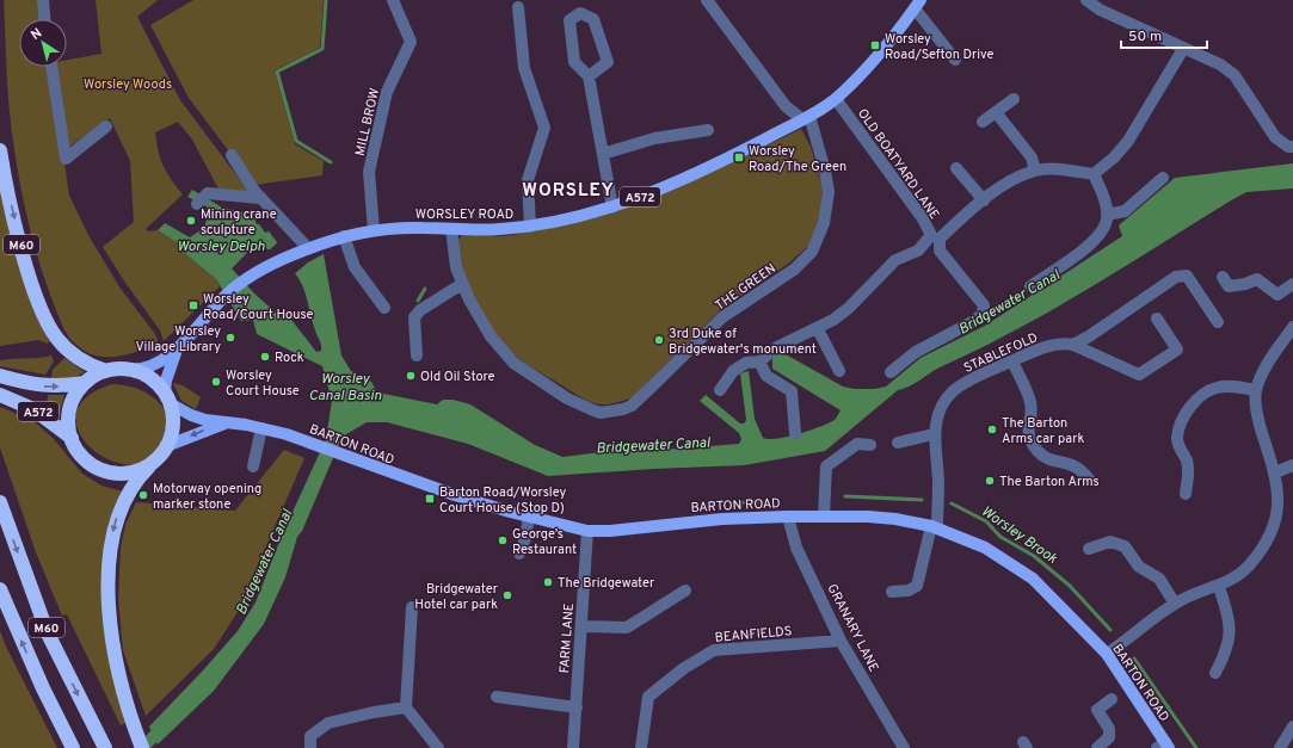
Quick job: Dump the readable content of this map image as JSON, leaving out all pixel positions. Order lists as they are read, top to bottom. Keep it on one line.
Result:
{"streets":{"highway":["A572","M60"],"main road":["WORSLEY ROAD","BARTON ROAD"],"street":["MILL BROW","OLD BOATYARD LANE","THE GREEN","STABLEFOLD","GRANARY LANE","BEANFIELDS","FARM LANE"]},"crossings":[["MILL BROW","WORSLEY ROAD"],["OLD BOATYARD LANE","WORSLEY ROAD"],["A572","WORSLEY ROAD"],["A572","M60"],["A572","BARTON ROAD"],["WORSLEY ROAD","M60"],["WORSLEY ROAD","THE GREEN"],["WORSLEY ROAD","BARTON ROAD"],["M60","BARTON ROAD"],["STABLEFOLD","BARTON ROAD"],["BARTON ROAD","GRANARY LANE"],["BARTON ROAD","FARM LANE"],["GRANARY LANE","BEANFIELDS"]],"districts":["WORSLEY"],"water":["Worsley Delph","Bridgewater Canal","Worsley Canal Basin","Worsley Brook"],"parks":["Worsley Woods"],"places":{"transit":["Worsley Road/Sefton Drive","Worsley Road/The Green","Worsley Road/Court House","Barton Road/Worsley Court House (Stop D)"],"other":["Mining crane sculpture","Worsley Village Library","3rd Duke of Bridgewater's monument","Rock","Old Oil Store","Worsley Court House","The Barton Arms car park","The Barton Arms","Motorway opening marker stone","George’s Restaurant","The Bridgewater","Bridgewater Hotel car park"]},"scale_bar":"50 m","north":"top left"}
